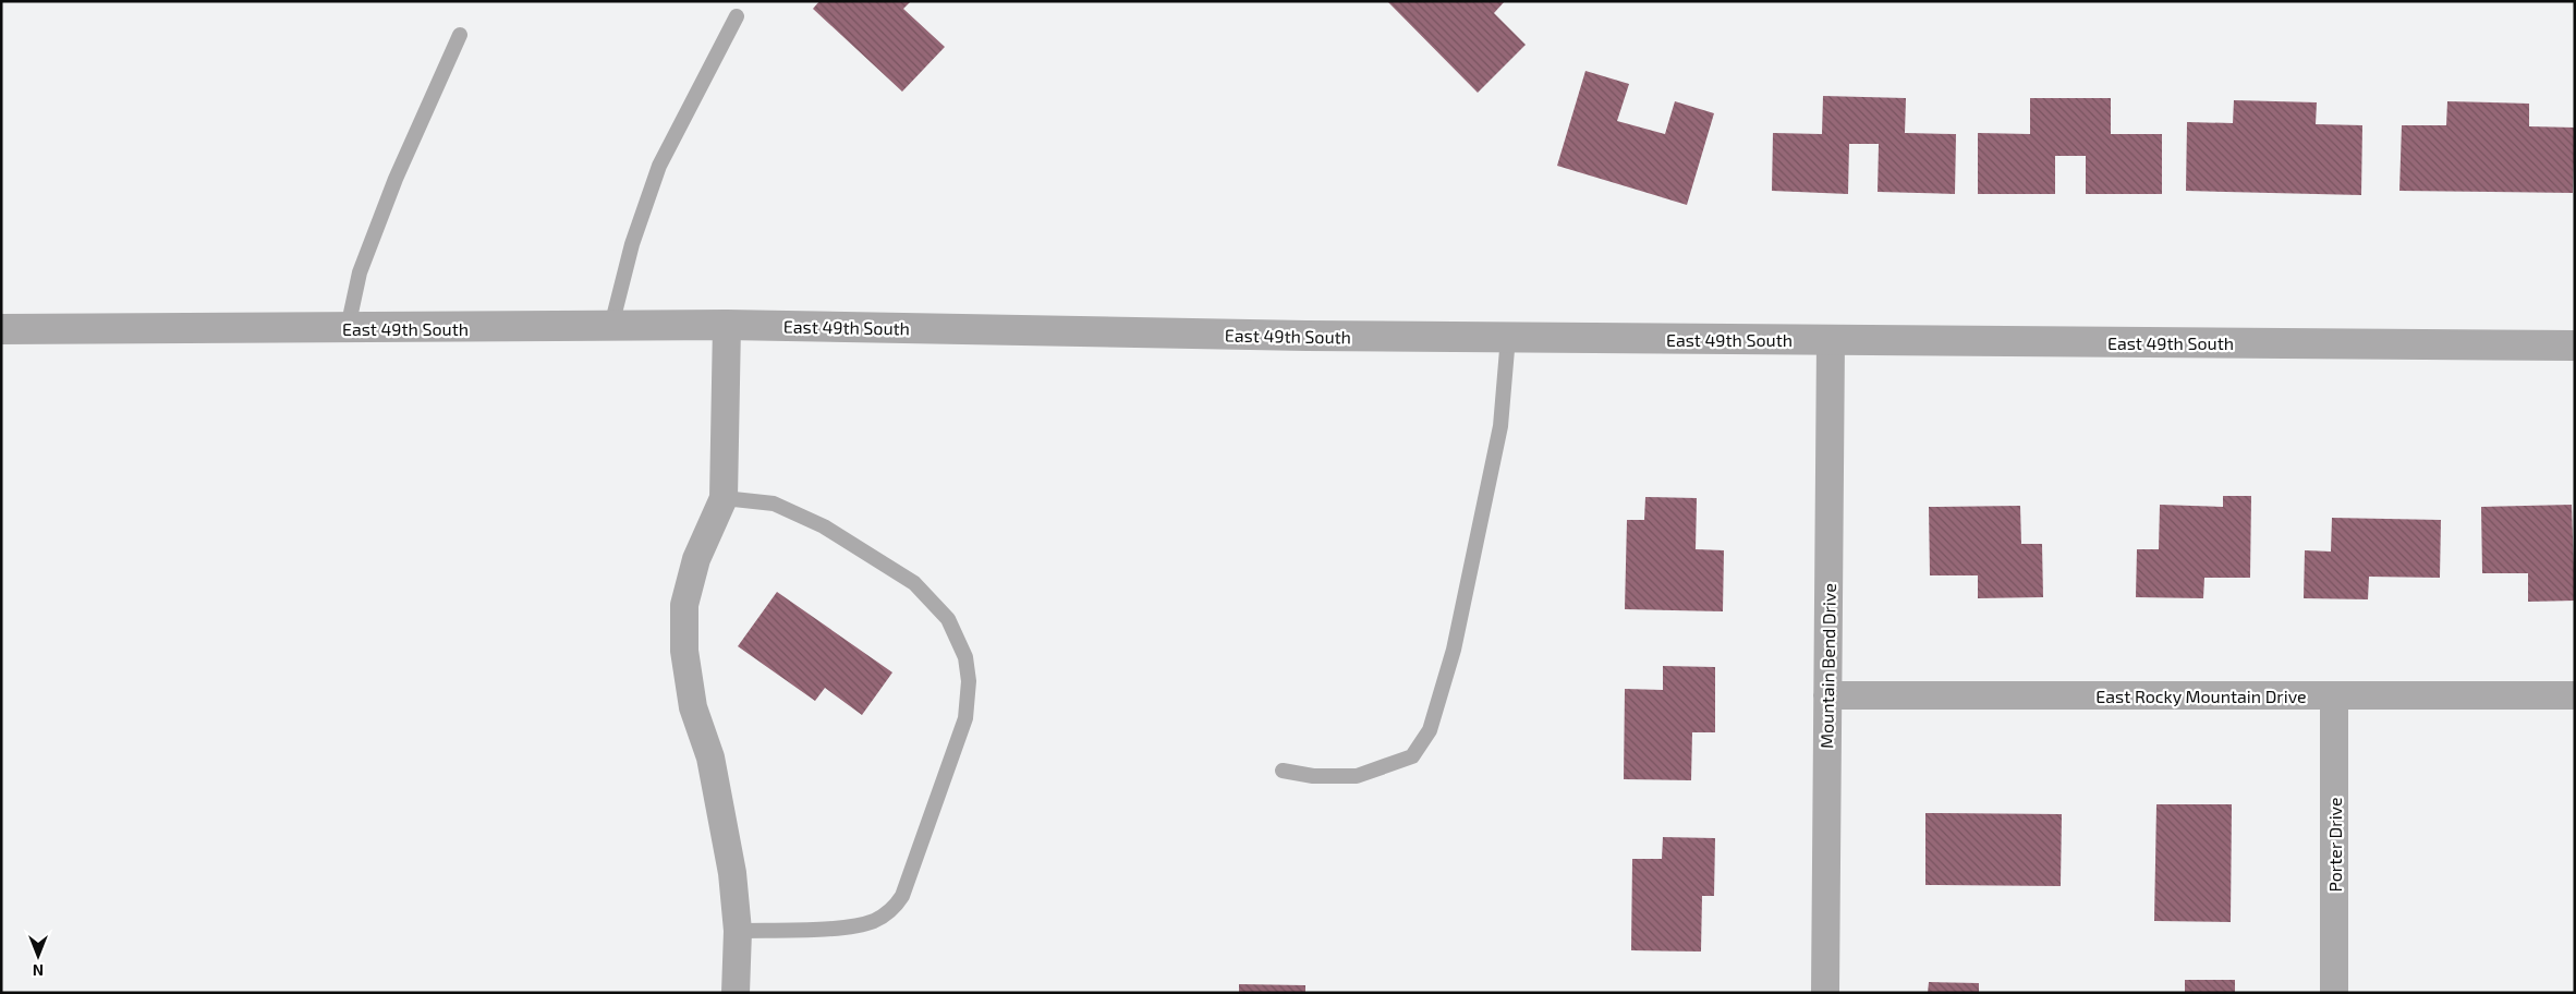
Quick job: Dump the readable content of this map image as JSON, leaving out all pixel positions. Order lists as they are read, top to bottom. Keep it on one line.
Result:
{"streets":{"street":["East 49th South","Mountain Bend Drive","East Rocky Mountain Drive","Porter Drive"]},"crossings":[["East 49th South","Mountain Bend Drive"],["Mountain Bend Drive","East Rocky Mountain Drive"],["East Rocky Mountain Drive","Porter Drive"]],"north":"bottom"}
